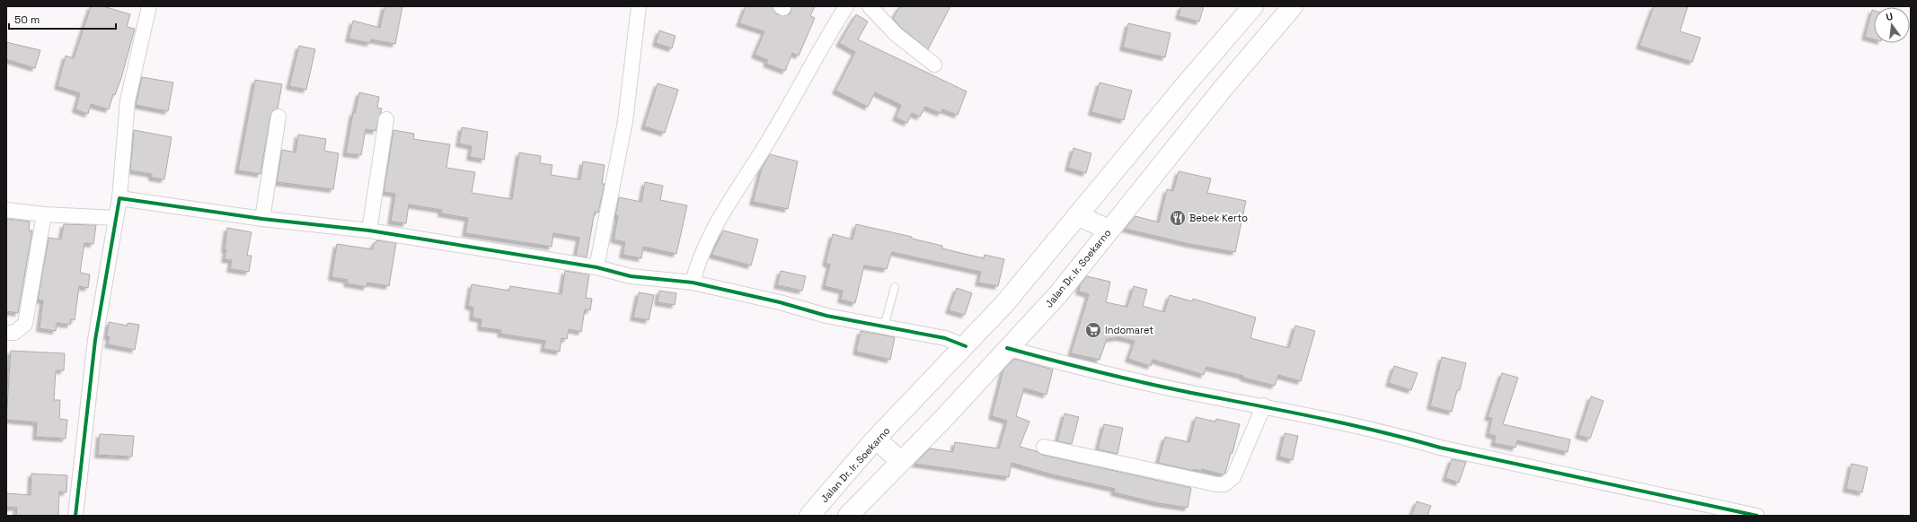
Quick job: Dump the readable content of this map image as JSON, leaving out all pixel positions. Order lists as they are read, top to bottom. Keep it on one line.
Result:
{"streets":{"main road":["Jalan Dr. Ir. Soekarno"]},"places":{"restaurant":["Bebek Kerto"],"supermarket":["Indomaret"]},"scale_bar":"50 m","north":"top"}
